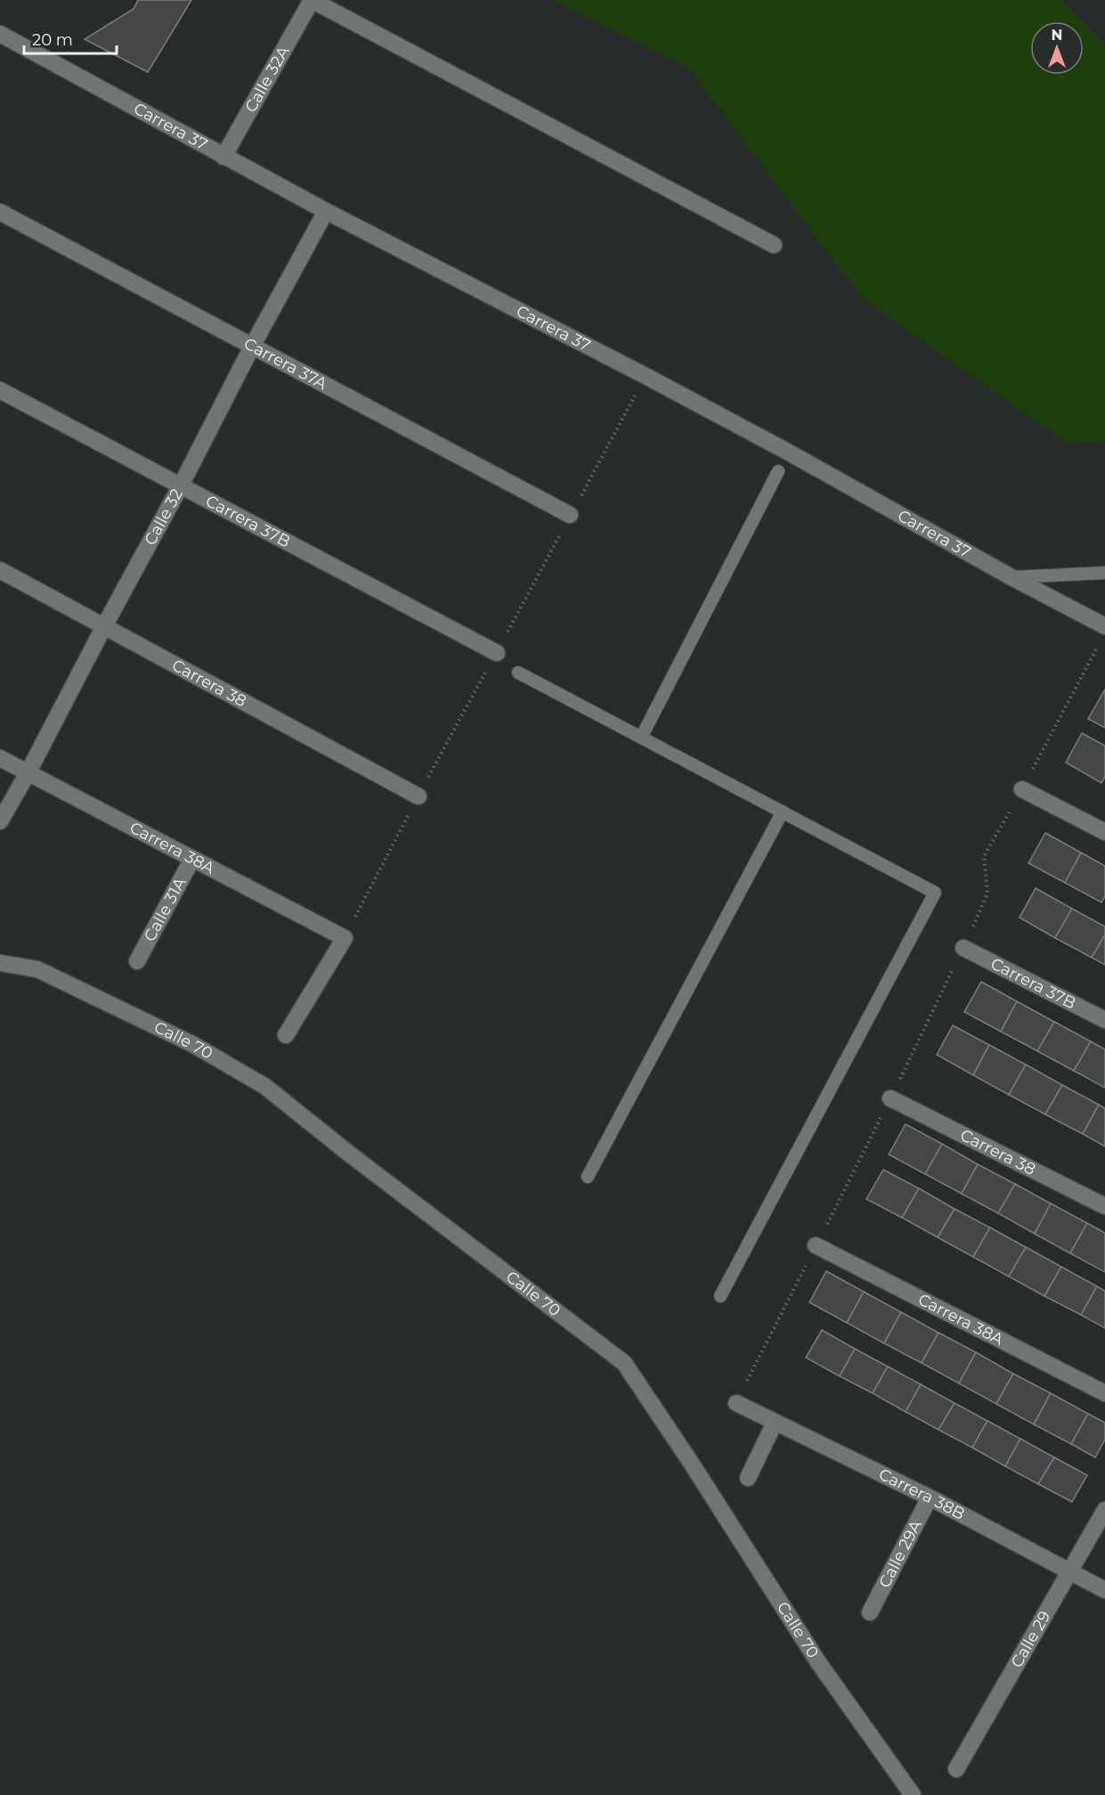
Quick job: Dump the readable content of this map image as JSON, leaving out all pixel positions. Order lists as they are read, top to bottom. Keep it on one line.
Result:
{"streets":{"street":["Calle 32A","Carrera 37","Carrera 37A","Calle 32","Carrera 37B","Carrera 38","Carrera 38A","Calle 31A","Calle 70","Carrera 38B","Calle 29A","Calle 29"]},"crossings":[["Calle 32A","Carrera 37"],["Carrera 37","Calle 32"],["Carrera 37A","Calle 32"],["Calle 32","Carrera 37B"],["Calle 32","Carrera 38"],["Calle 32","Carrera 38A"],["Carrera 38A","Calle 31A"],["Carrera 38B","Calle 29A"],["Carrera 38B","Calle 29"]],"scale_bar":"20 m","north":"top"}
